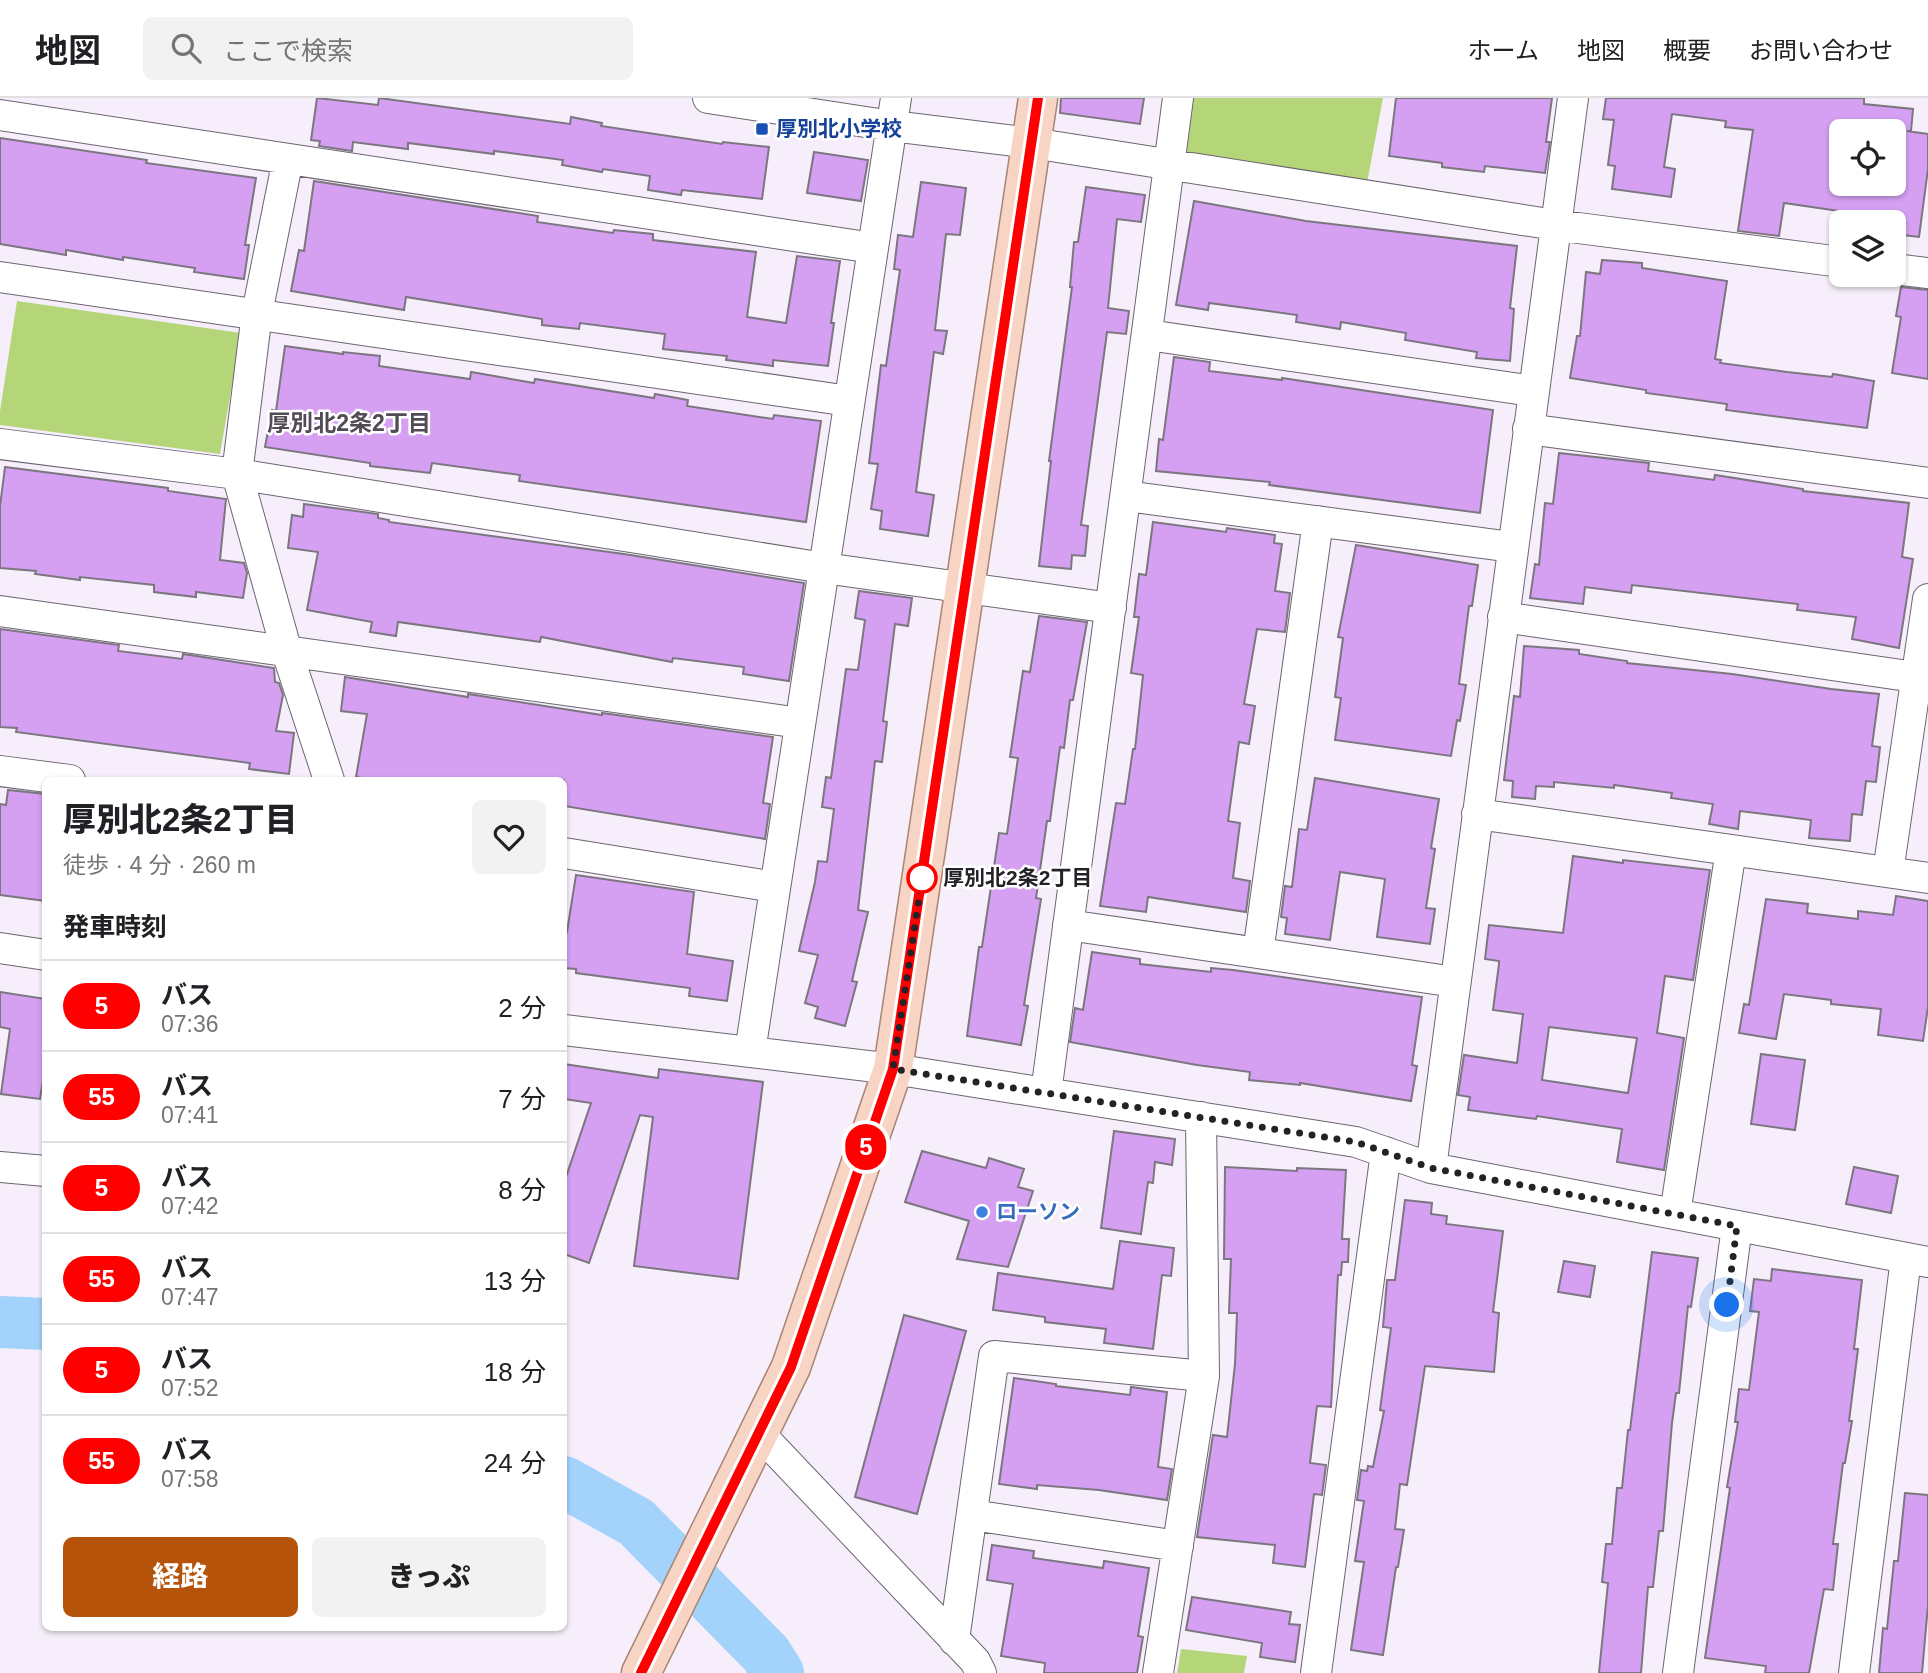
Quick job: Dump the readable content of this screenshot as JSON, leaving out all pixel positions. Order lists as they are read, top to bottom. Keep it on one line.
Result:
{"districts":["厚別北2条2丁目"],"places":{"transit":["厚別北小学校"],"other":["厚別北2条2丁目","ローソン"]},"lines":["bus line 5"],"page":{"header":"地図","search":"ここで検索","nav":["ホーム","地図","概要","お問い合わせ"],"on_map":"5","heading":[["厚別北2条2丁目","徒歩 · 4 分 · 260 m"],"発車時刻"],"list":[{"mark":"5","name":"バス","note":"07:36","value":"2 分"},{"mark":"55","name":"バス","note":"07:41","value":"7 分"},{"mark":"5","name":"バス","note":"07:42","value":"8 分"},{"mark":"55","name":"バス","note":"07:47","value":"13 分"},{"mark":"5","name":"バス","note":"07:52","value":"18 分"},{"mark":"55","name":"バス","note":"07:58","value":"24 分"}],"buttons":["経路","きっぷ"]}}
